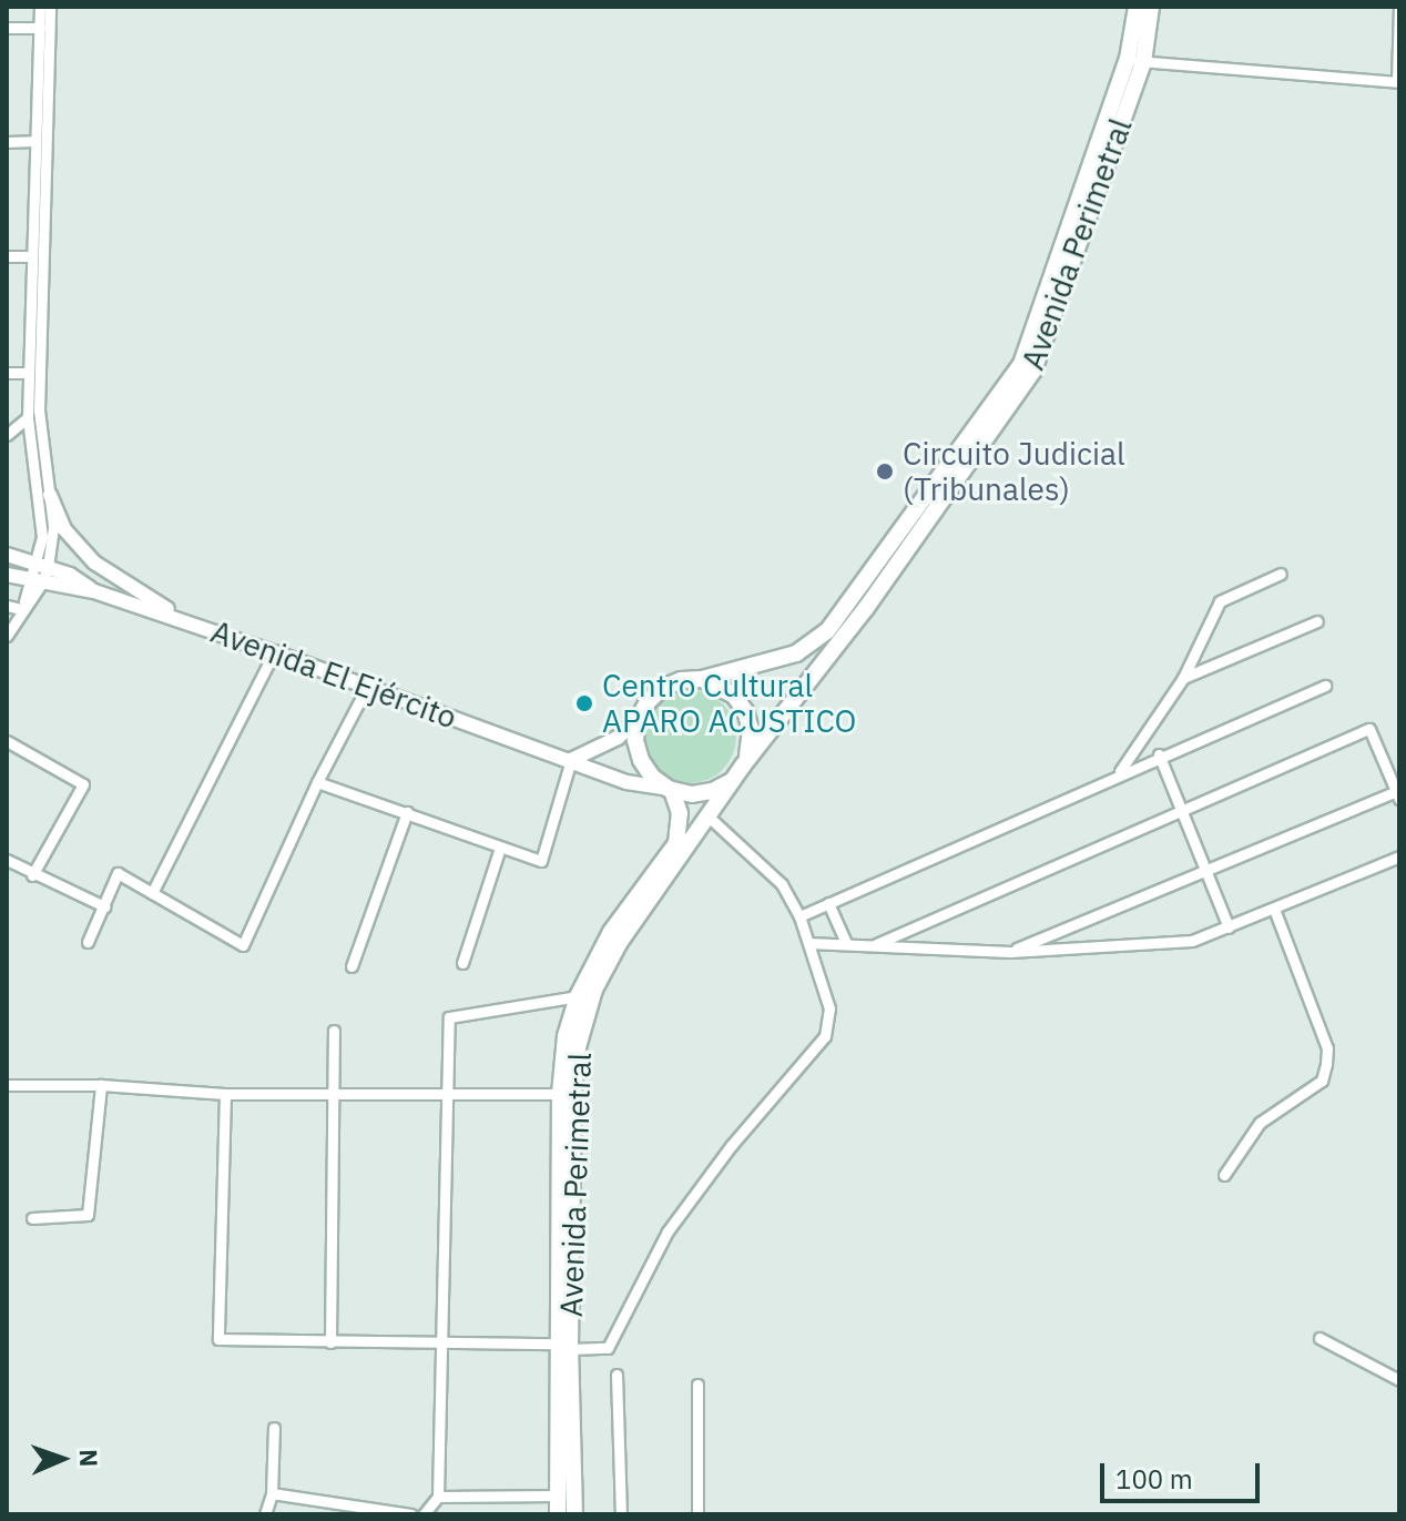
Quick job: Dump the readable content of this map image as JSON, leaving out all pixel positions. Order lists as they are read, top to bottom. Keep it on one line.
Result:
{"streets":{"main road":["Avenida Perimetral"],"street":["Avenida El Ejército"]},"crossings":[["Avenida Perimetral","Avenida El Ejército"]],"places":["Circuito Judicial (Tribunales)","Centro Cultural APARO ACUSTICO"],"scale_bar":"100 m","north":"right"}
